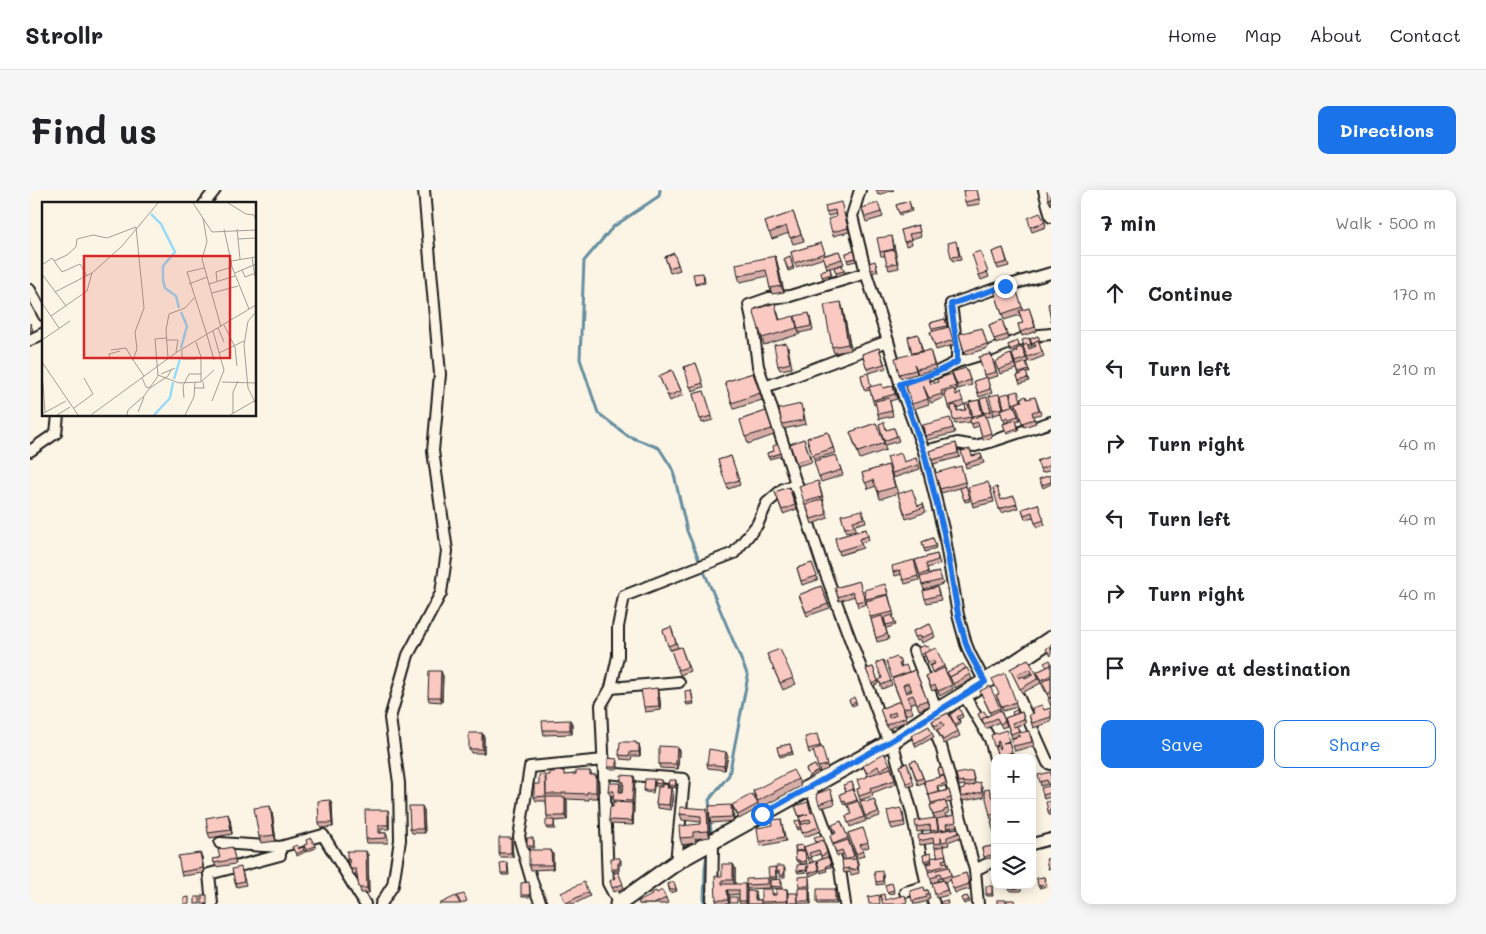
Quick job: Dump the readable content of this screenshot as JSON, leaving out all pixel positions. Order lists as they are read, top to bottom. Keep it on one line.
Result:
{"page":{"header":"Strollr","nav":["Home","Map","About","Contact"],"buttons":["Directions",["Save","Share"]],"title":"Find us","heading":["7 min","Walk · 500 m"],"list":[["Continue","170 m"],["Turn left","210 m"],["Turn right","40 m"],["Turn left","40 m"],["Turn right","40 m"],"Arrive at destination"],"map_buttons":["+","−"]}}
